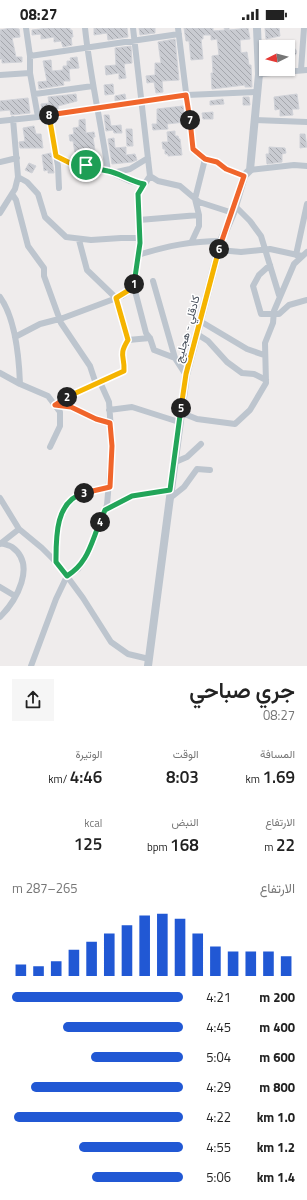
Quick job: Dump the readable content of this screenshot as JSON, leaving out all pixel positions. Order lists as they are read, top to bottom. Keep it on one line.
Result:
{"streets":{"street":["كادقلي - هجليج"]},"north":"left","page":{"status":"08:27","pins":["8","7","6","1","2","5","3","4"],"heading":["جري صباحي","08:27"],"stats":[["المسافة","1.69 km"],["الوقت","8:03"],["الوتيرة","4:46 /km"],["الارتفاع","22 m"],["النبض","168 bpm"],["kcal","125"]],"chart":["الارتفاع","265–287 m"],"list":[{"name":"200 m","note":"4:21"},{"name":"400 m","note":"4:45"},{"name":"600 m","note":"5:04"},{"name":"800 m","note":"4:29"},{"name":"1.0 km","note":"4:22"},{"name":"1.2 km","note":"4:55"},{"name":"1.4 km","note":"5:06"}]}}
